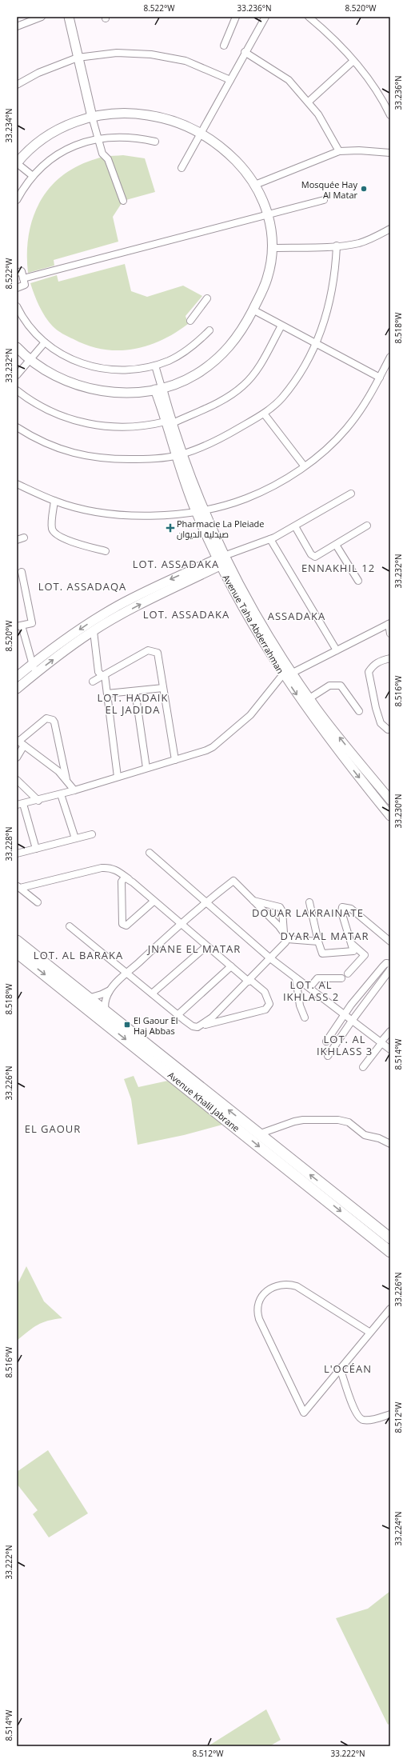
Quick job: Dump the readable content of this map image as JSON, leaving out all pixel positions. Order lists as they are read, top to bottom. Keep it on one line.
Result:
{"streets":{"main road":["Avenue Khalil Jabrane"],"street":["Avenue Taha Abderrahman"]},"districts":["LOT. ASSADAKA","ENNAKHIL 12","LOT. ASSADAQA","LOT. ASSADAKA","ASSADAKA","LOT. HADAIK EL JADIDA","DOUAR LAKRAINATE","DYAR AL MATAR","JNANE EL MATAR","LOT. AL BARAKA","LOT. AL IKHLASS 2","LOT. AL IKHLASS 3","EL GAOUR","L'OCÉAN"],"places":{"other":["Mosquée Hay Al Matar"],"health":["Pharmacie La Pleiade صيدلية الديوان"],"transit":["El Gaour El Haj Abbas"]},"coordinates":["8.522°W","33.236°N","8.520°W","33.234°N","8.518°W","33.232°N","8.516°W","33.230°N","33.228°N","8.514°W","33.226°N","8.512°W","33.224°N","33.222°N"]}
